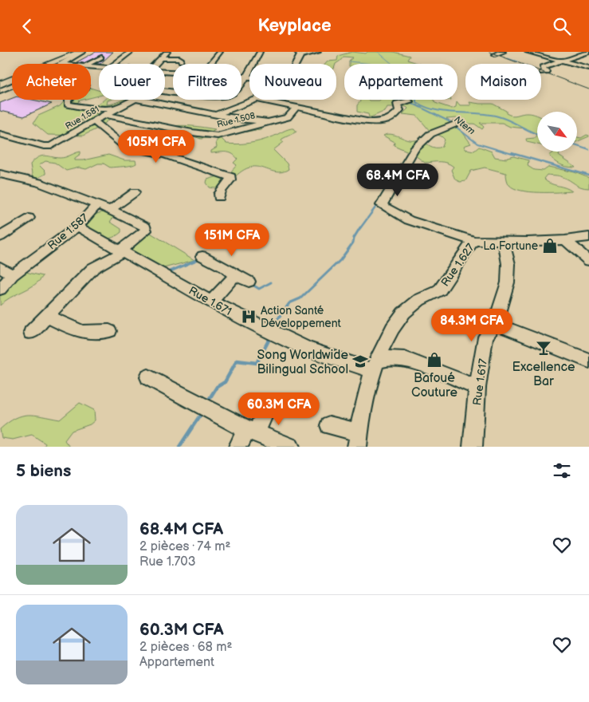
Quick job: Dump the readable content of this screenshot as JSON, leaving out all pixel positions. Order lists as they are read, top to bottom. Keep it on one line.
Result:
{"streets":{"street":["Rue 1.581","Rue 1.508","Rue 1.587","Rue 1.627","Rue 1.671","Rue 1.617"]},"crossings":[["Rue 1.581","Rue 1.508"],["Rue 1.587","Rue 1.671"],["Rue 1.627","Rue 1.671"],["Rue 1.627","Rue 1.617"]],"water":["Ntem"],"places":{"shop":["La Fortune","Bafoué Couture"],"hospital":["Action Santé Développement"],"bar":["Excellence Bar"],"school or university":["Song Worldwide Bilingual School"]},"north":"bottom right","page":{"header":"Keyplace","chip":["Acheter","Louer","Filtres","Nouveau","Appartement","Maison"],"price":["105M CFA","68.4M CFA","151M CFA","84.3M CFA","60.3M CFA"],"heading":"5 biens","list":[{"name":"68.4M CFA","note":"2 pièces · 74 m² · Rue 1.703"},{"name":"60.3M CFA","note":"2 pièces · 68 m² · Appartement"}]}}
